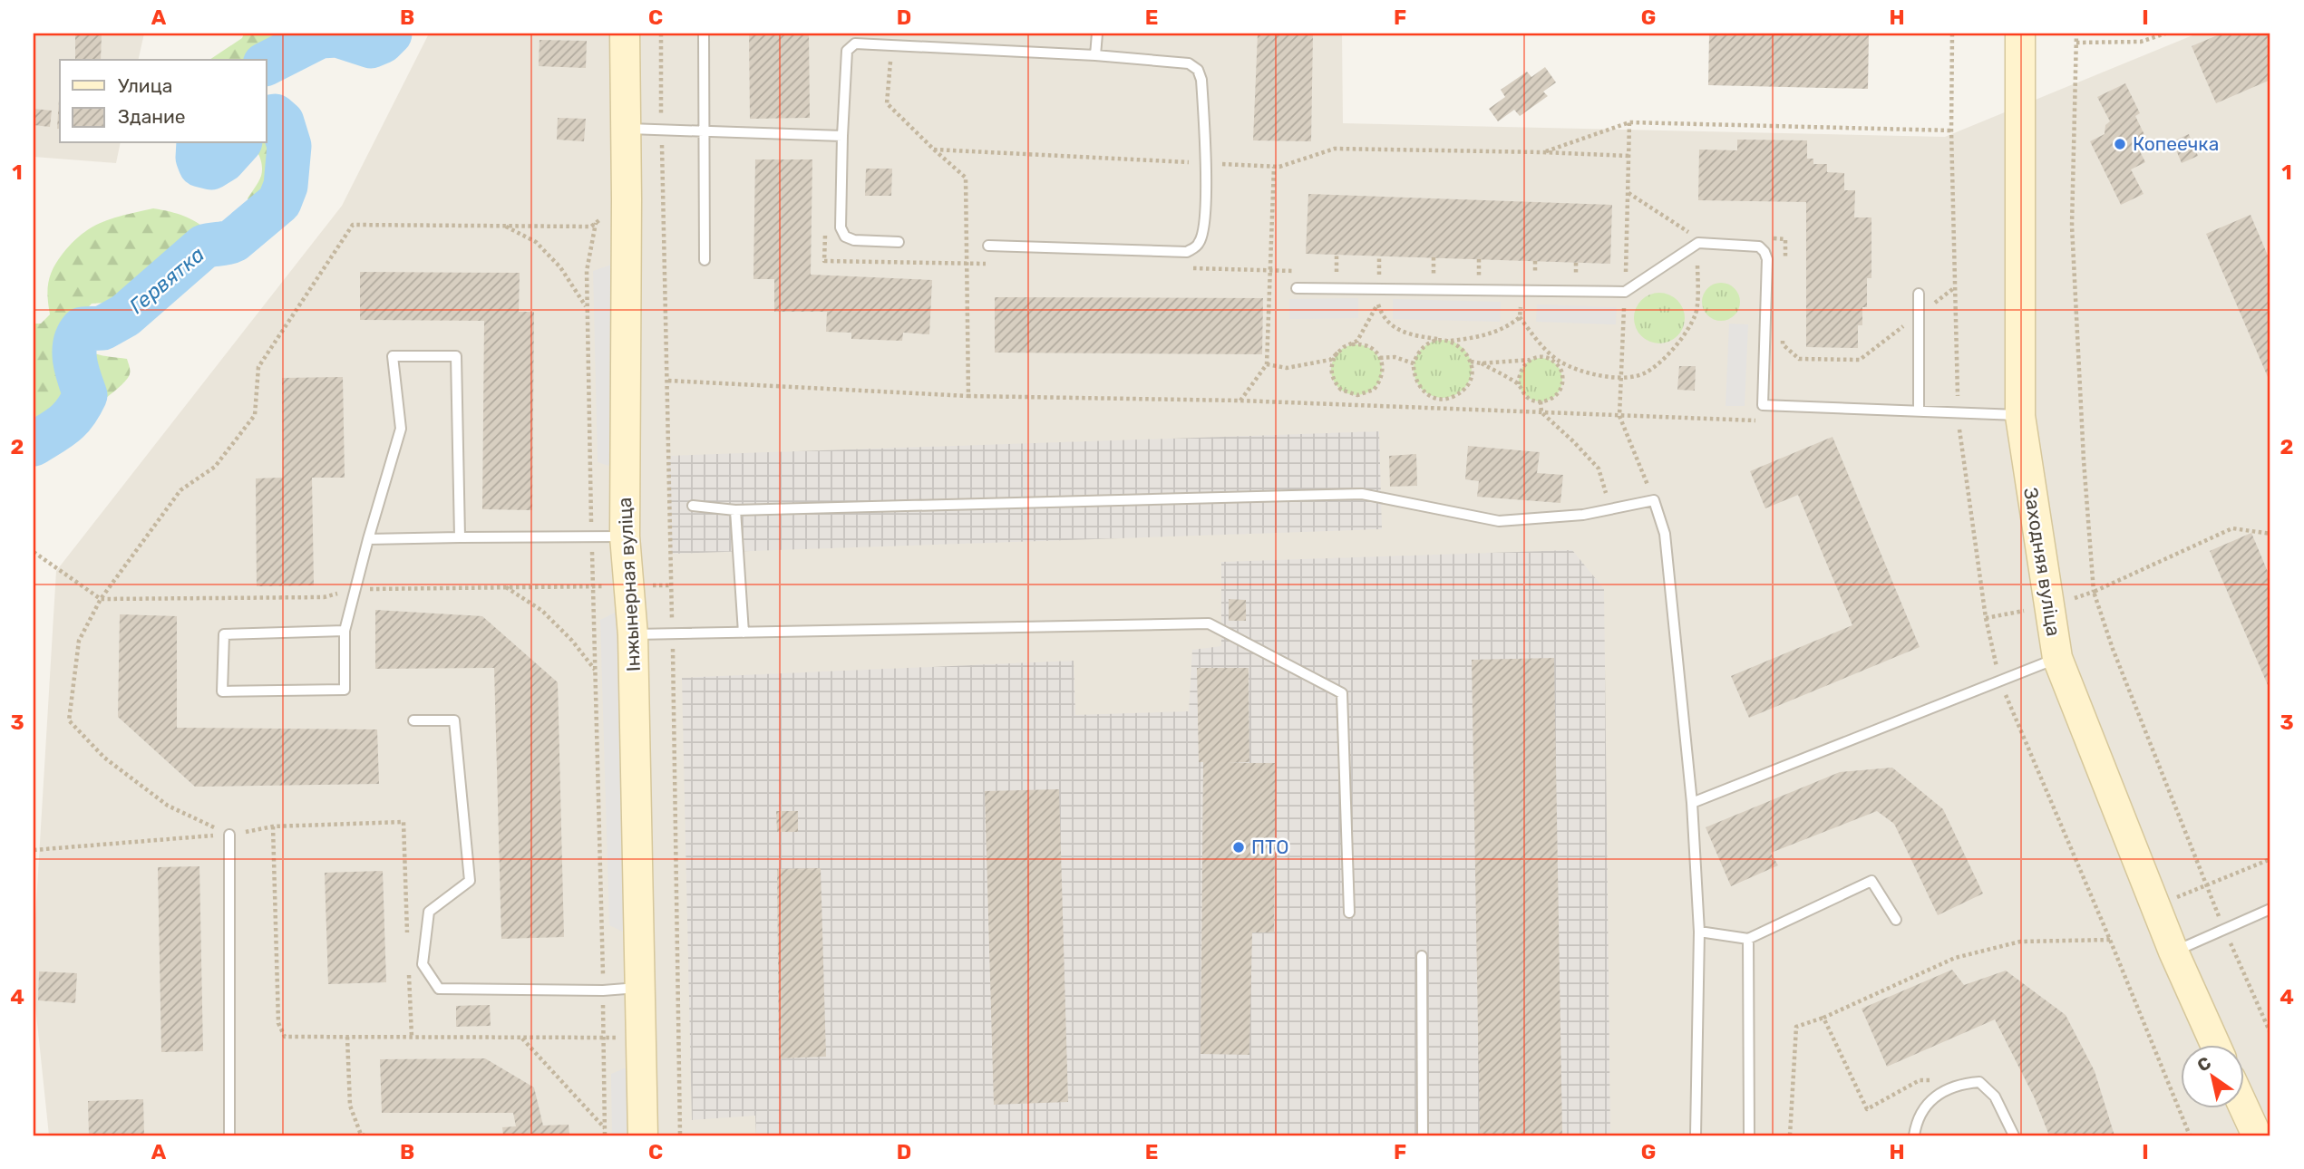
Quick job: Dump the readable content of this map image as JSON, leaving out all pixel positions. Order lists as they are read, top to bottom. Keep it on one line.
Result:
{"streets":{"street":["Заходняя вуліца","Інжынерная вуліца"]},"water":["Гервятка"],"places":["Копеечка","ПТО"],"legend":["Улица","Здание"],"north":"top left","grid":{"columns":["A","B","C","D","E","F","G","H","I"],"rows":["1","2","3","4"]}}
